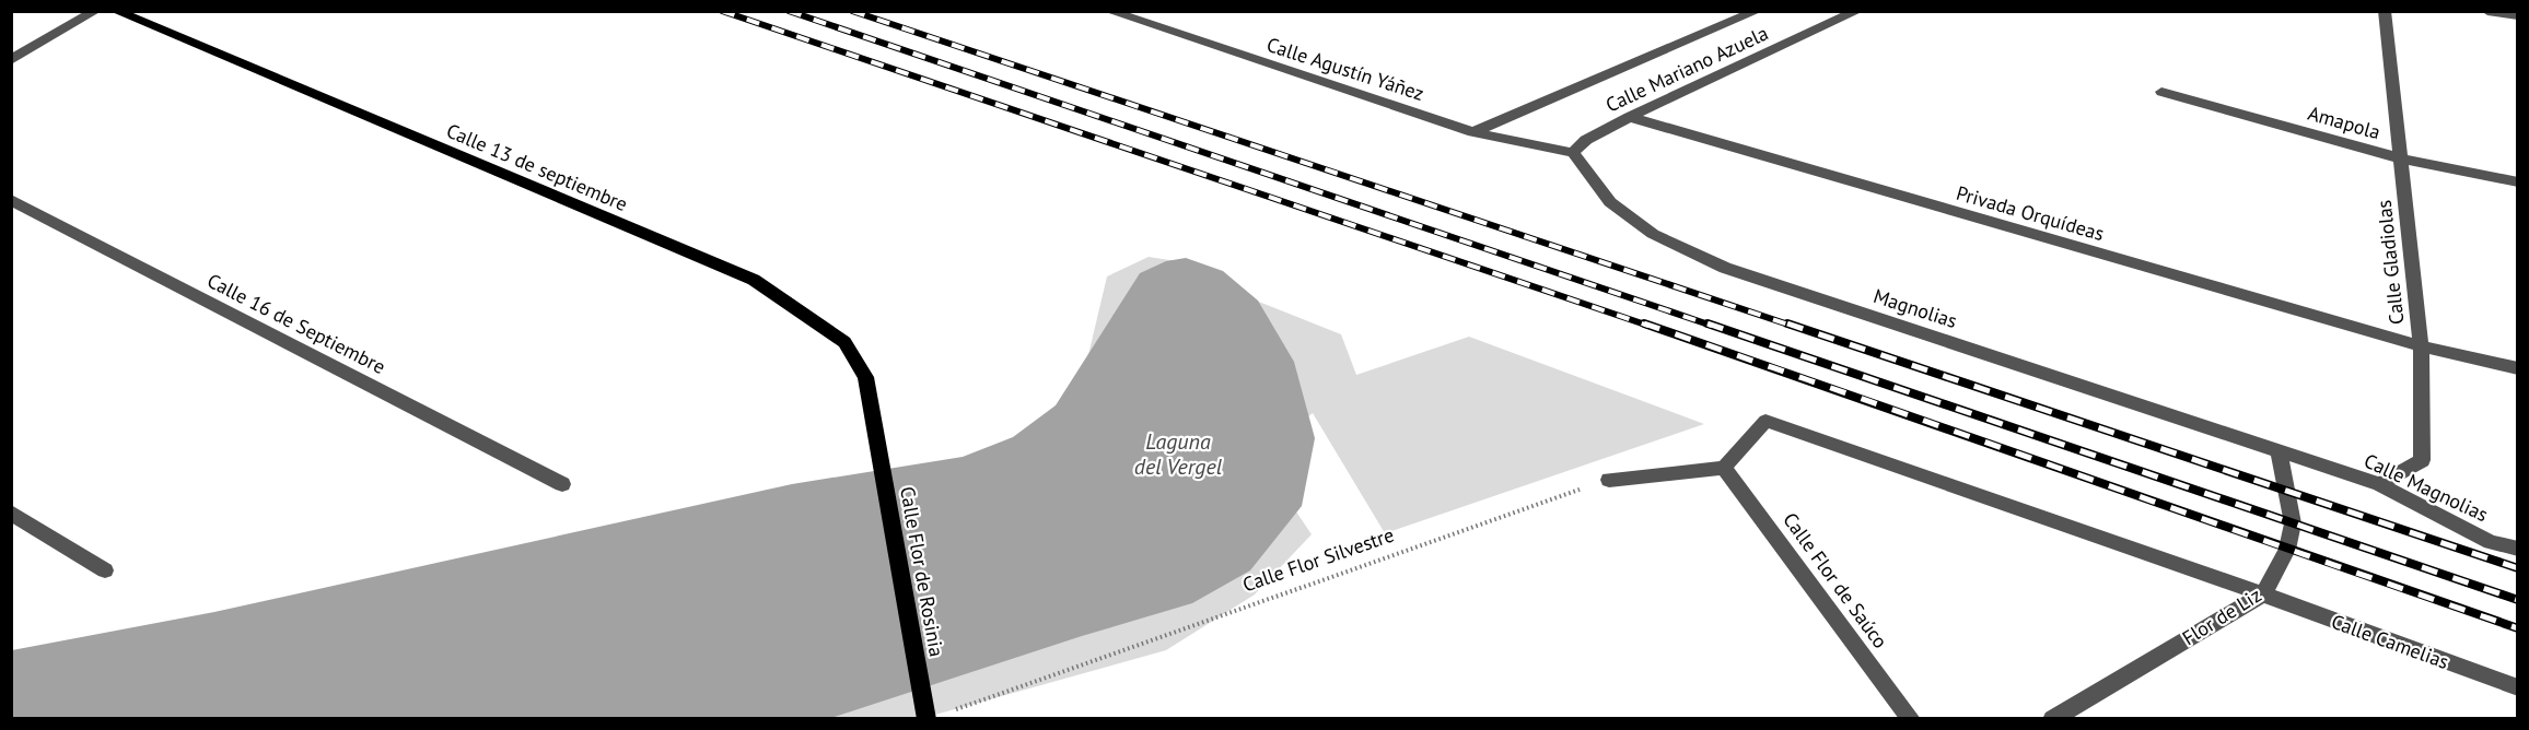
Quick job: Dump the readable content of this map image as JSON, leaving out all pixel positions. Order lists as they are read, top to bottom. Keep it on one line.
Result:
{"streets":{"main road":["Calle 13 de septiembre","Calle Flor de Rosinia"],"street":["Calle Agustín Yáñez","Calle Mariano Azuela","Amapola","Privada Orquídeas","Calle Gladiolas","Magnolias","Calle 16 de Septiembre","Calle Magnolias","Calle Flor de Saúco","Flor de Liz","Calle Camelias"],"path":["Calle Flor Silvestre"]},"crossings":[["Calle Agustín Yáñez","Calle Mariano Azuela"],["Calle Agustín Yáñez","Magnolias"],["Calle Mariano Azuela","Privada Orquídeas"],["Calle Mariano Azuela","Magnolias"],["Amapola","Calle Gladiolas"],["Calle 13 de septiembre","Calle Flor de Rosinia"],["Privada Orquídeas","Calle Gladiolas"],["Calle Gladiolas","Calle Magnolias"],["Magnolias","Calle Magnolias"],["Magnolias","Flor de Liz"],["Calle Magnolias","Flor de Liz"],["Calle Flor de Saúco","Calle Camelias"],["Flor de Liz","Calle Camelias"]],"water":["Laguna del Vergel"]}
